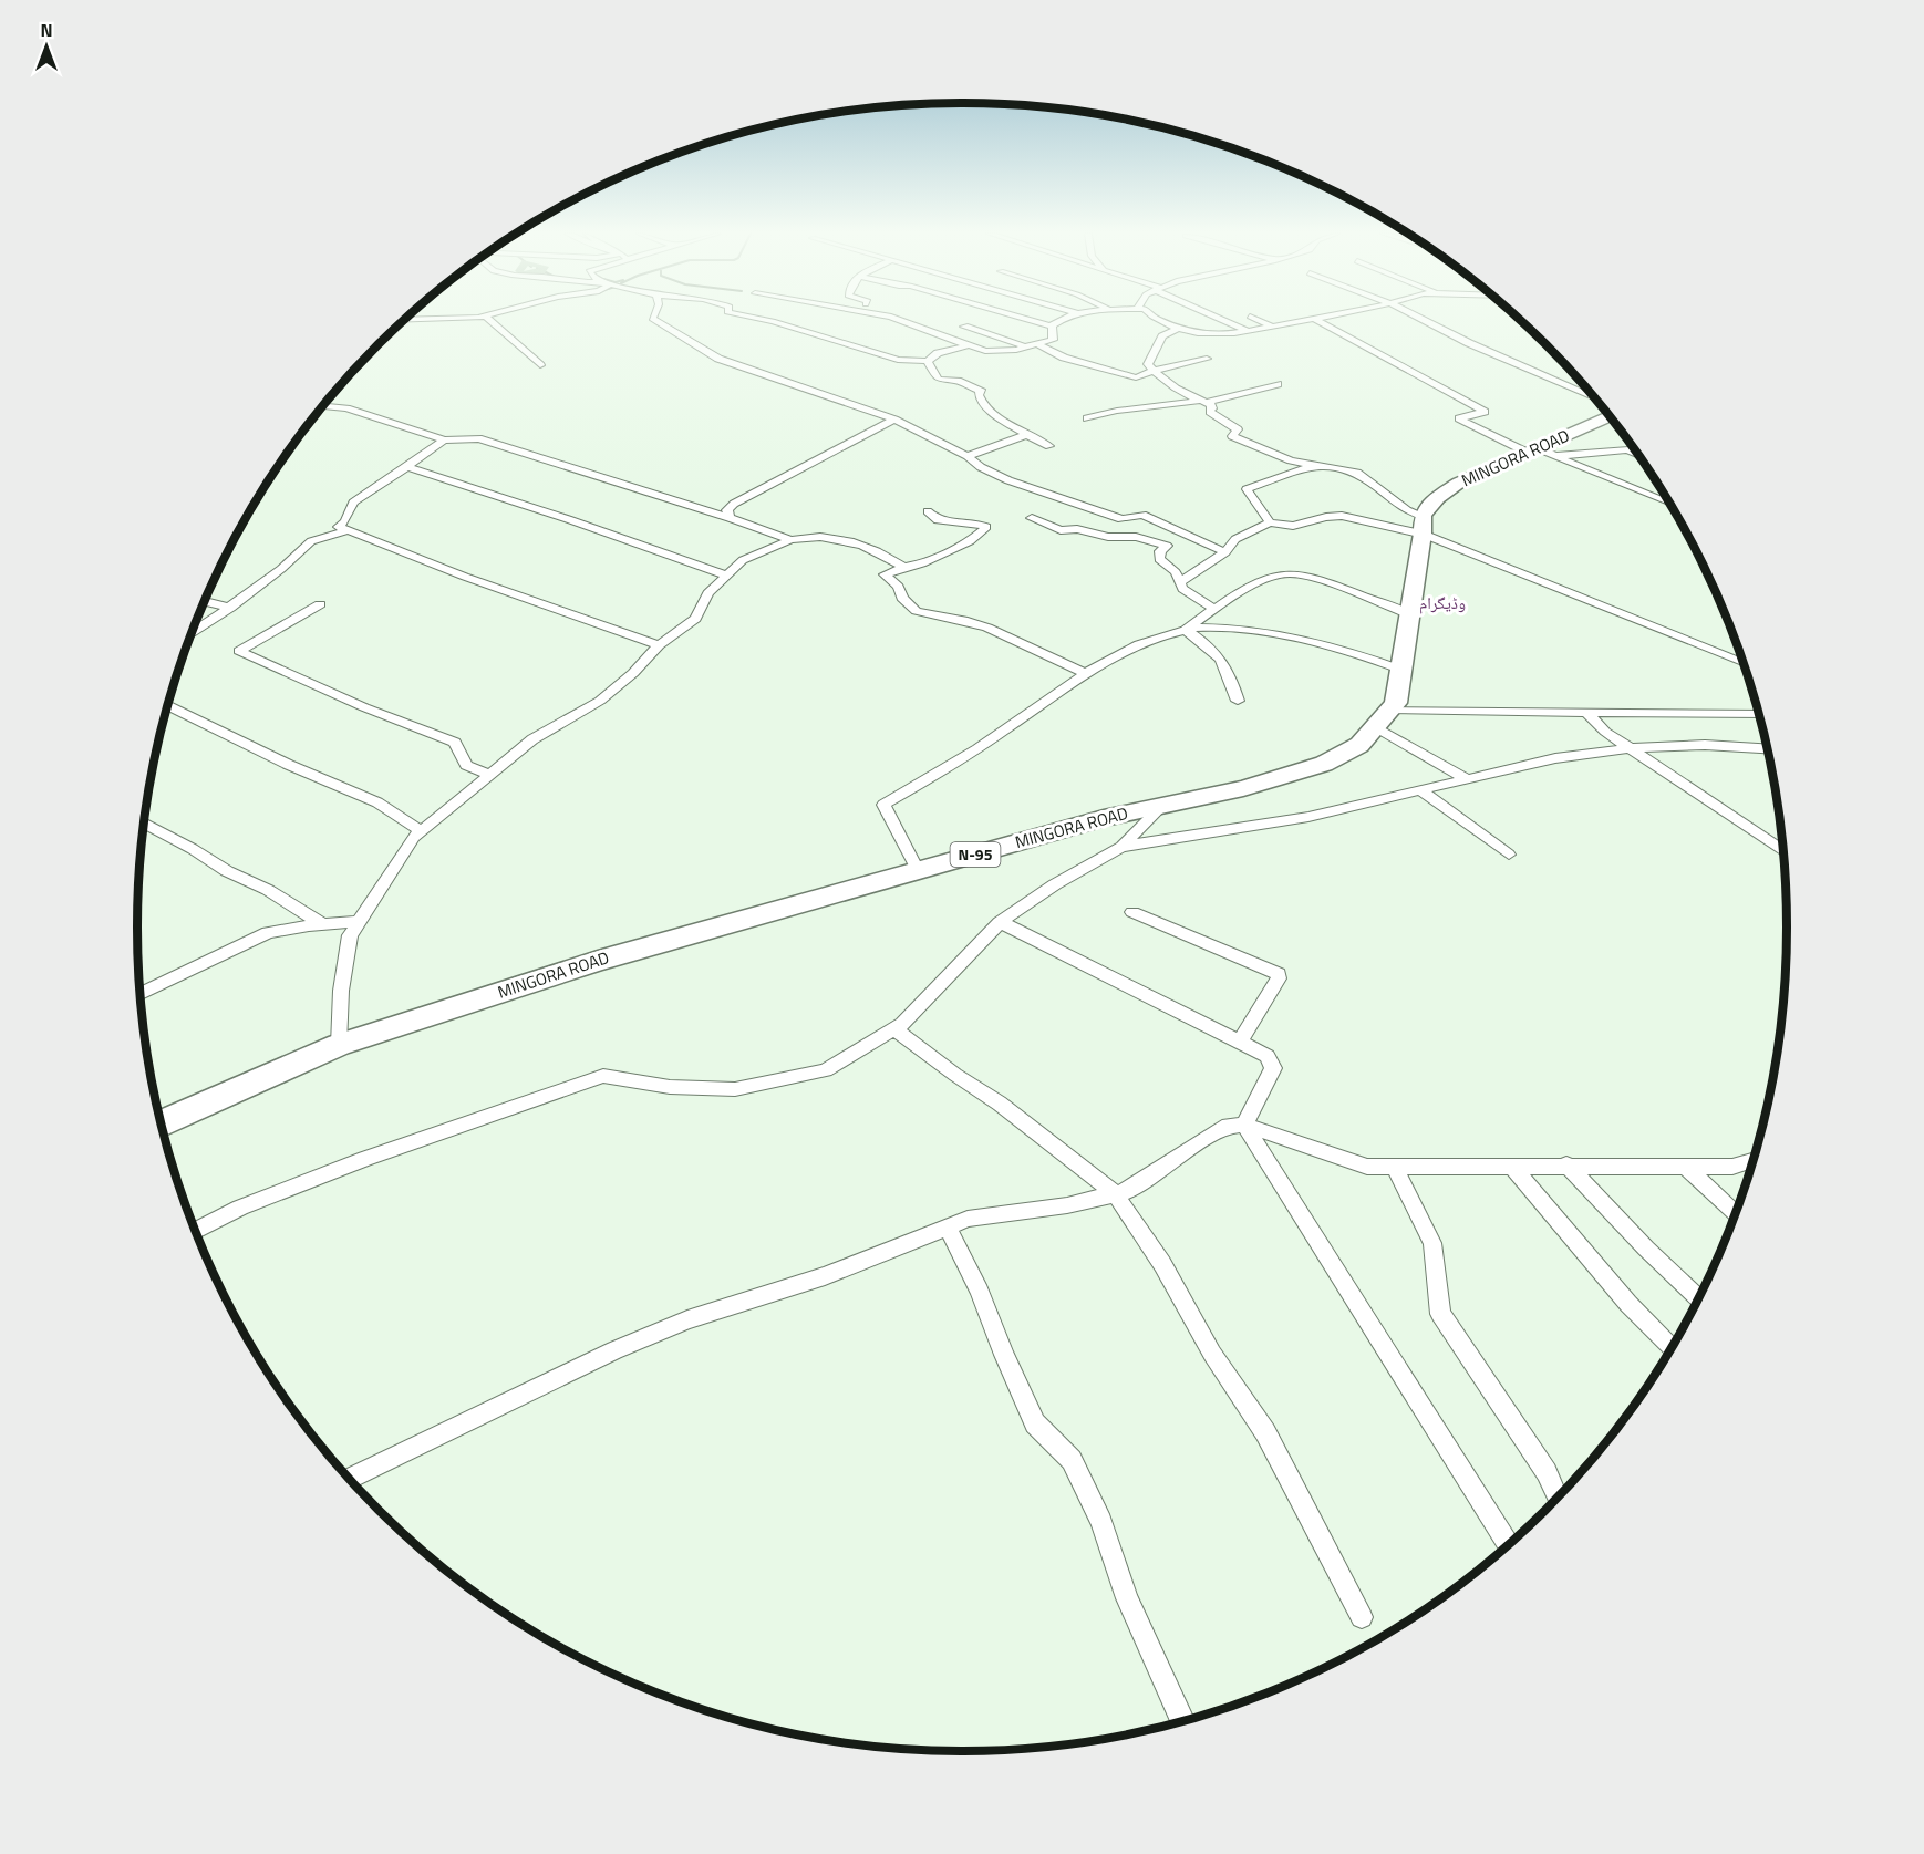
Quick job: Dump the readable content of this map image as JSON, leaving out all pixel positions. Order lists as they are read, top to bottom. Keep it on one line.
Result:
{"streets":{"highway":["MINGORA ROAD","N-95"]},"districts":["وڈیگرام"],"north":"top"}
